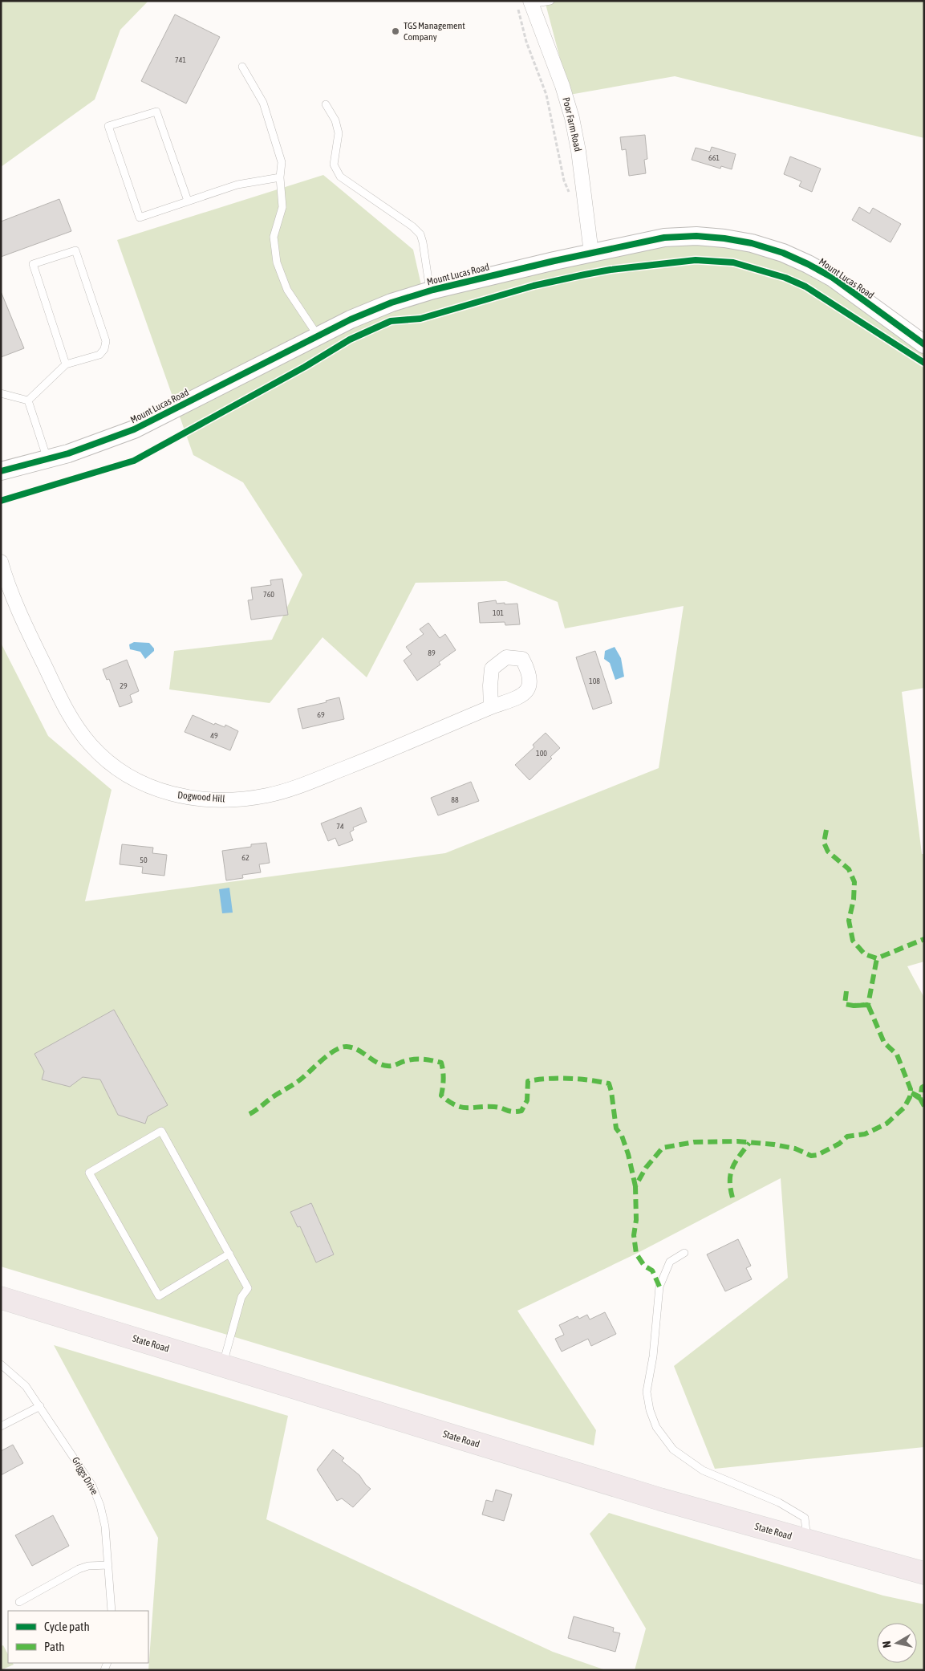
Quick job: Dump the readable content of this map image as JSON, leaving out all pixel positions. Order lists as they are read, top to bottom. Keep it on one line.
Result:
{"streets":{"highway":["State Road"],"street":["Poor Farm Road","Mount Lucas Road","Dogwood Hill"],"lane":["Griggs Drive"]},"crossings":[["Poor Farm Road","Mount Lucas Road"]],"places":["TGS Management Company"],"house_numbers":["741","661","760","101","89","108","29","69","49","100","88","74","62","50"],"legend":["Cycle path","Path"],"north":"left"}
